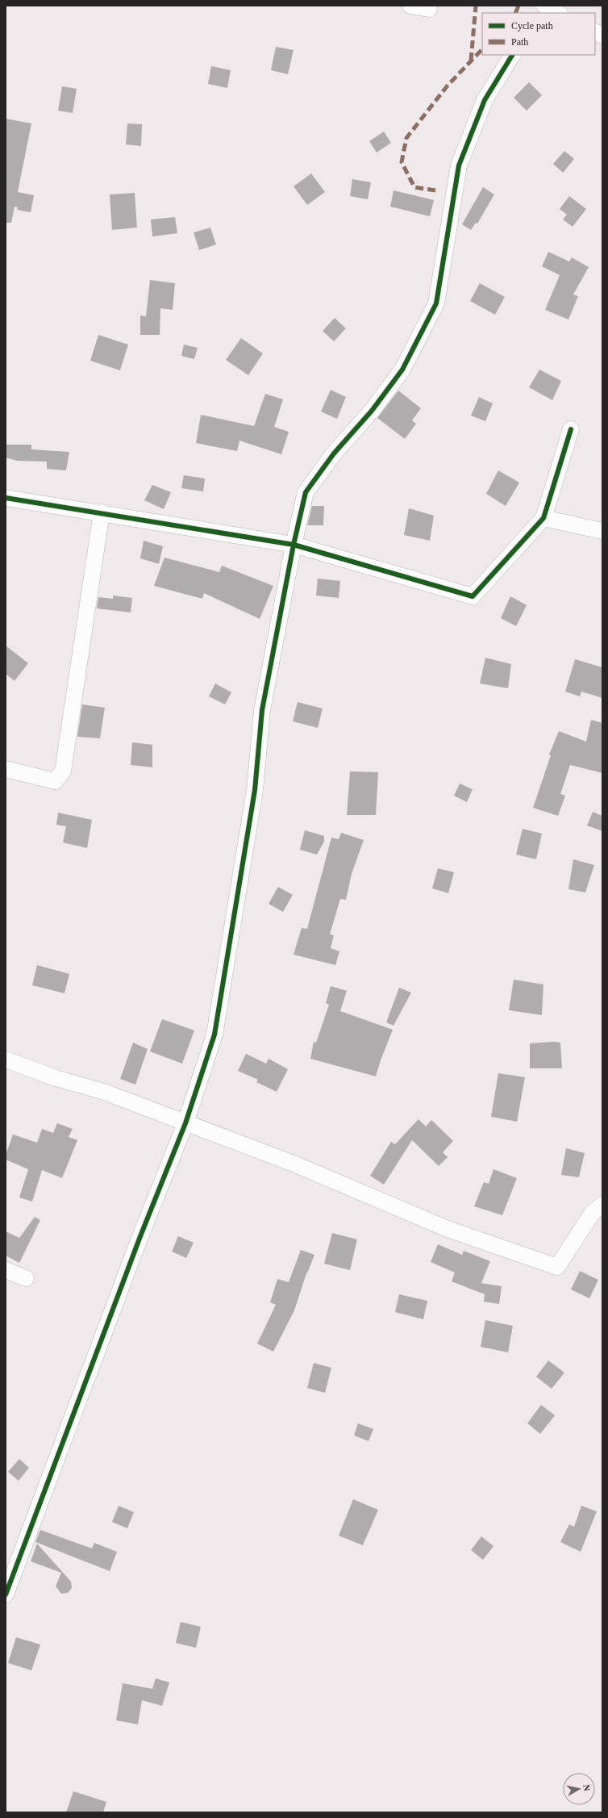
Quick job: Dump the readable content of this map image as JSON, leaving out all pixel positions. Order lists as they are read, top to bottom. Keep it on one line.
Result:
{"legend":["Cycle path","Path"],"north":"right"}
